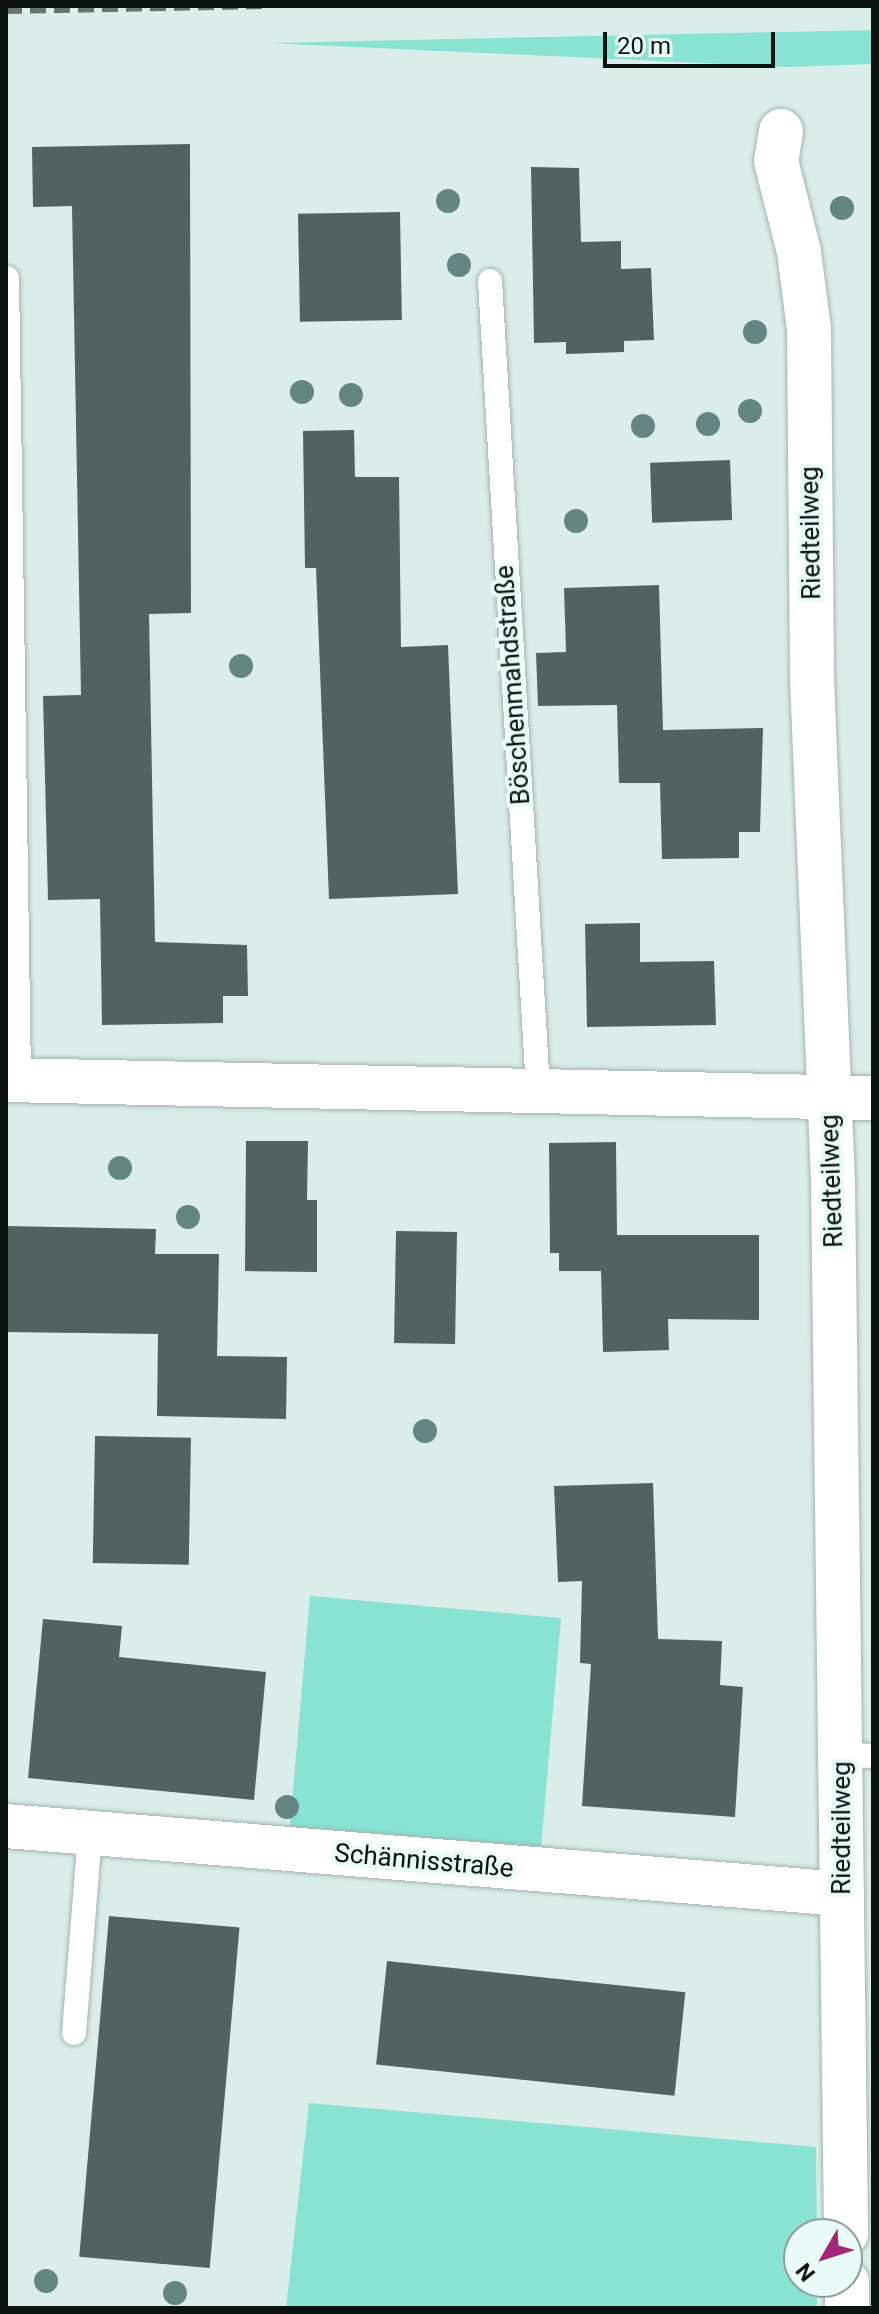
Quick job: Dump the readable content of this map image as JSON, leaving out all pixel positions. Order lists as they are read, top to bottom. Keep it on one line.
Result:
{"streets":{"street":["Riedteilweg","Schännisstraße"],"lane":["Böschenmahdstraße"]},"crossings":[["Riedteilweg","Schännisstraße"]],"scale_bar":"20 m","north":"bottom left"}
